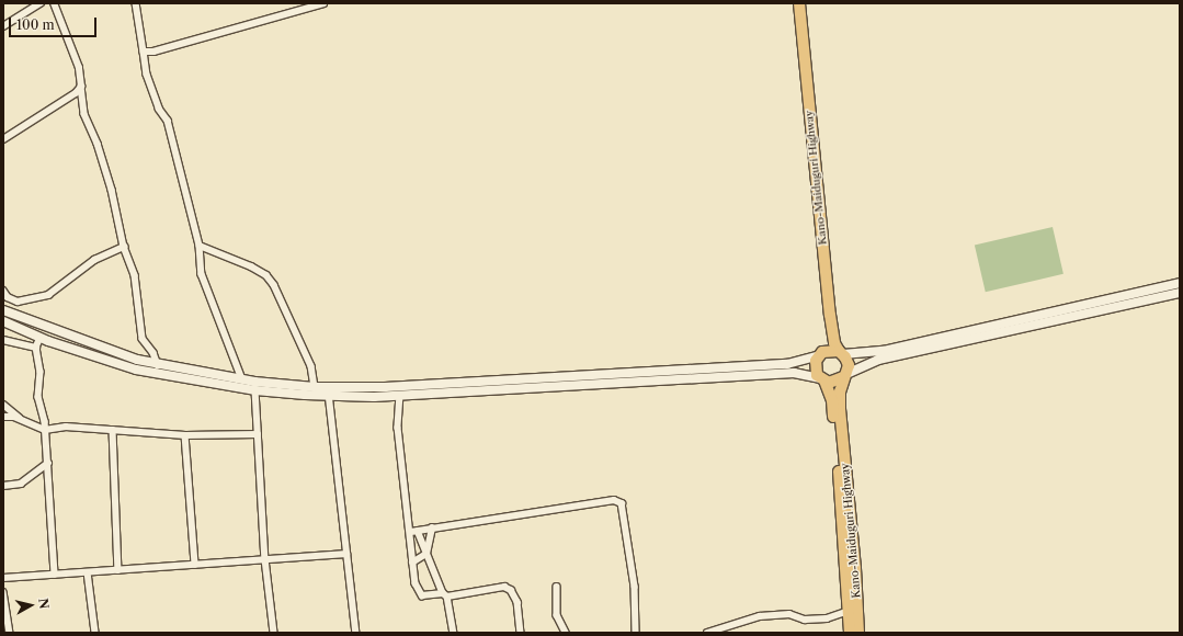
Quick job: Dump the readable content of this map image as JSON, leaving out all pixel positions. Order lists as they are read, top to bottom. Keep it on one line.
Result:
{"streets":{"highway":["Kano-Maiduguri Highway"]},"scale_bar":"100 m","north":"right"}
